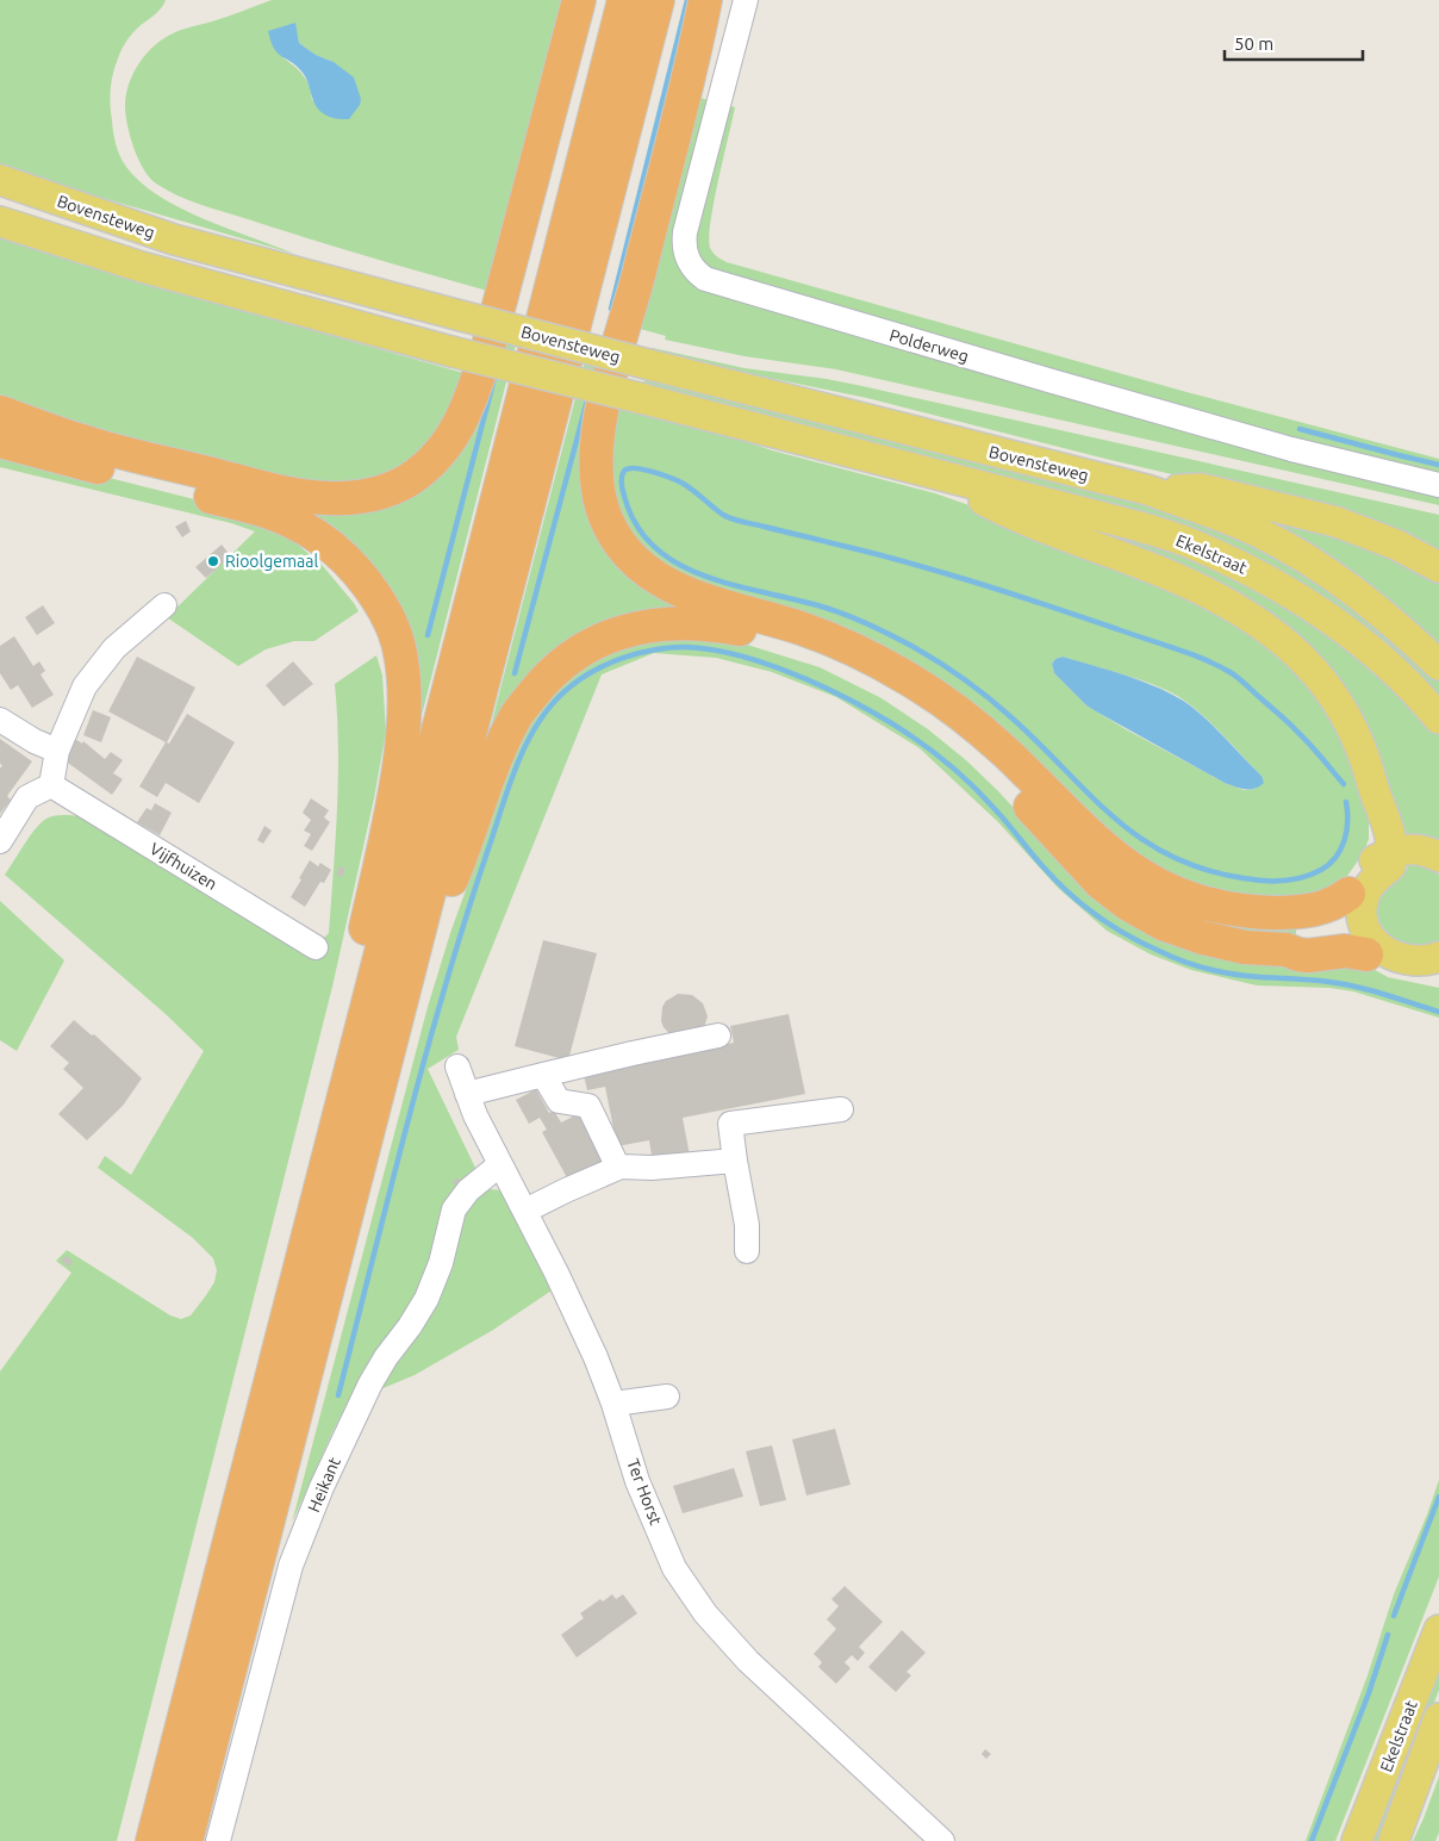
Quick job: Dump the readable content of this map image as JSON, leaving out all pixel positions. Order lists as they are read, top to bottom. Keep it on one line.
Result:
{"streets":{"main road":["Bovensteweg","Ekelstraat"],"street":["Polderweg","Vijfhuizen","Heikant","Ter Horst"]},"crossings":[["Heikant","Ter Horst"]],"places":["Rioolgemaal"],"scale_bar":"50 m"}
